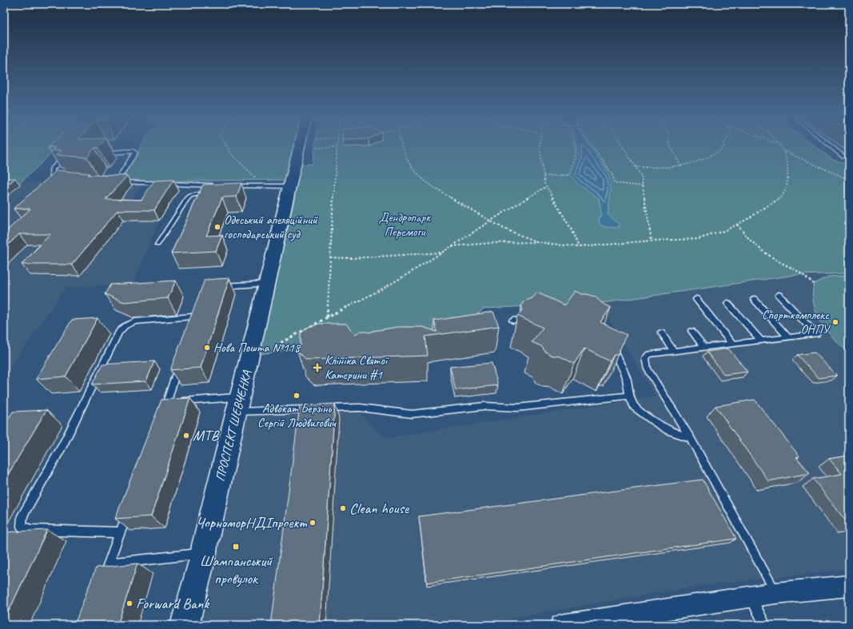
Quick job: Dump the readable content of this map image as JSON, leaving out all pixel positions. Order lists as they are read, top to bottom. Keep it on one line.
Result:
{"streets":{"main road":["ПРОСПЕКТ ШЕВЧЕНКА"]},"parks":["Дендропарк Перемоги"],"places":{"other":["Одеський апеляційний господарський суд","Спорткомплекс ОНПУ","Нова Пошта №118","Адвокат Берзінь Сергій Людвигович","МТВ","Clean house","ЧорноморНДІпроект","Forward Bank"],"health":["Клініка Святої Катерини #1"],"transit":["Шампанський провулок"]}}
